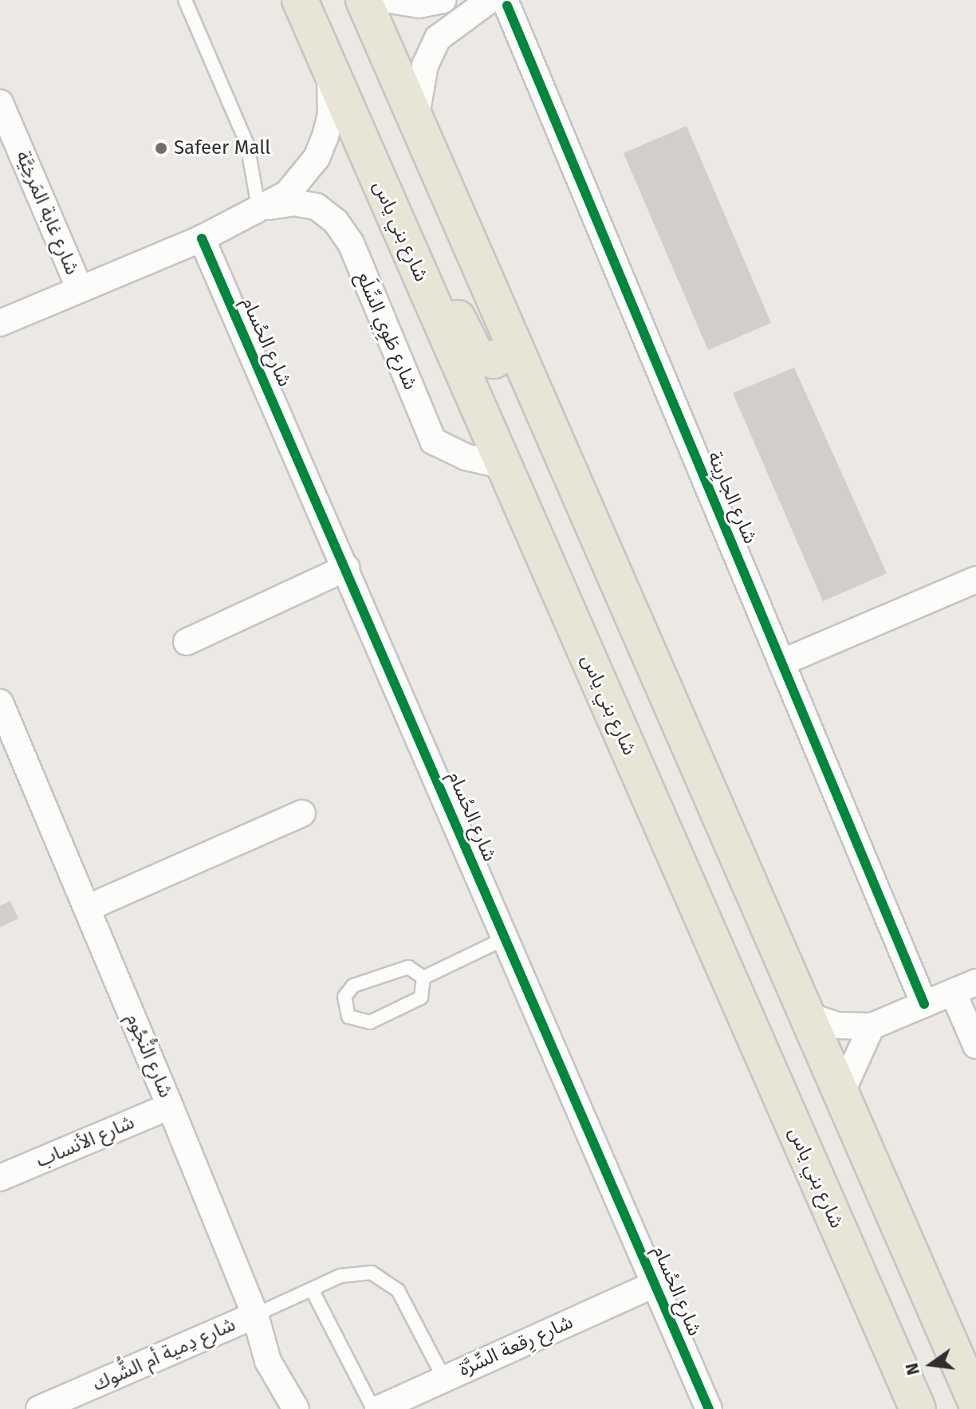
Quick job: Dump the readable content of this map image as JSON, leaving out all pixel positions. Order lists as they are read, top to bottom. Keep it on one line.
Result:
{"streets":{"main road":["شارع بني ياس"],"street":["شارع غابة المَرخِيَّة","شارع طَوِي السِّلَع","شارع الحُسام","شارع الجارِينة","شارع النُّجُوم","شارع الأنساب","شارع رِقعة السِّرَّة","شارع دِمية أم الشُّوك"]},"crossings":[["شارع غابة المَرخِيَّة","شارع طَوِي السِّلَع"],["شارع بني ياس","شارع طَوِي السِّلَع"],["شارع طَوِي السِّلَع","شارع الحُسام"],["شارع الحُسام","شارع رِقعة السِّرَّة"],["شارع النُّجُوم","شارع الأنساب"],["شارع النُّجُوم","شارع دِمية أم الشُّوك"]],"places":["Safeer Mall"],"north":"left"}
